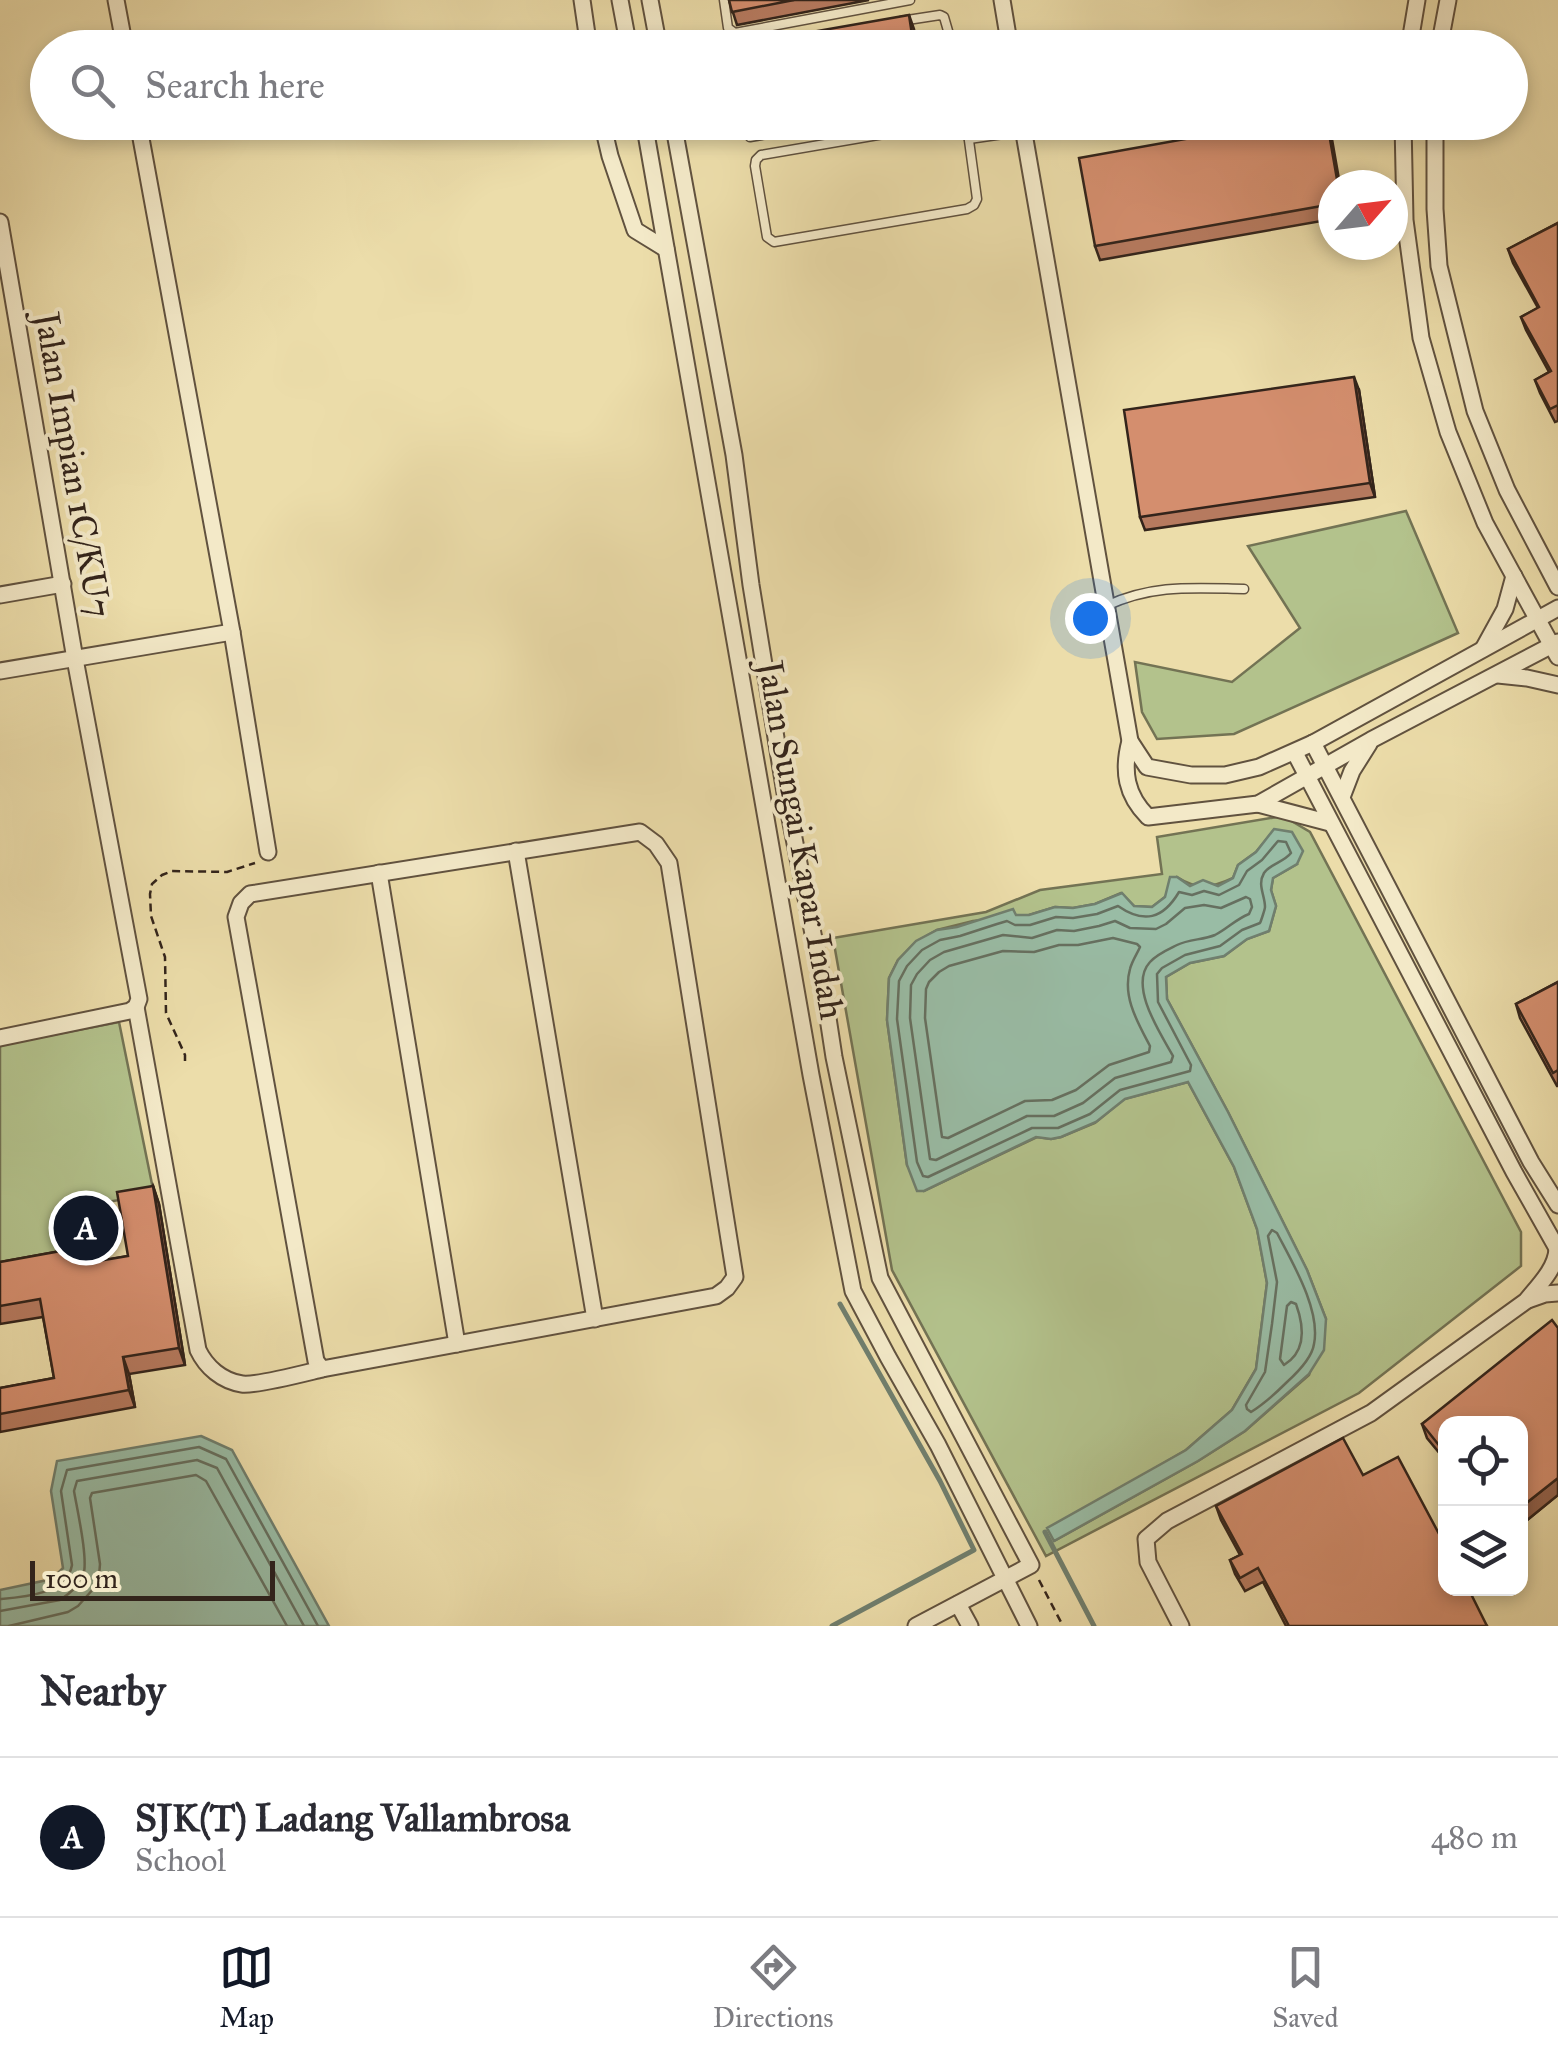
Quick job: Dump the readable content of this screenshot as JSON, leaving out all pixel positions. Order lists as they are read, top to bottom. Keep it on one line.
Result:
{"streets":{"street":["Jalan Impian 1C/KU7","Jalan Sungai Kapar Indah"]},"scale_bar":"100 m","north":"top right","page":{"search":"Search here","pins":"A","scale":"100 m","heading":"Nearby","list":[{"mark":"A","name":"SJK(T) Ladang Vallambrosa","note":"School","value":"480 m"}],"nav":["Map","Directions","Saved"]}}
